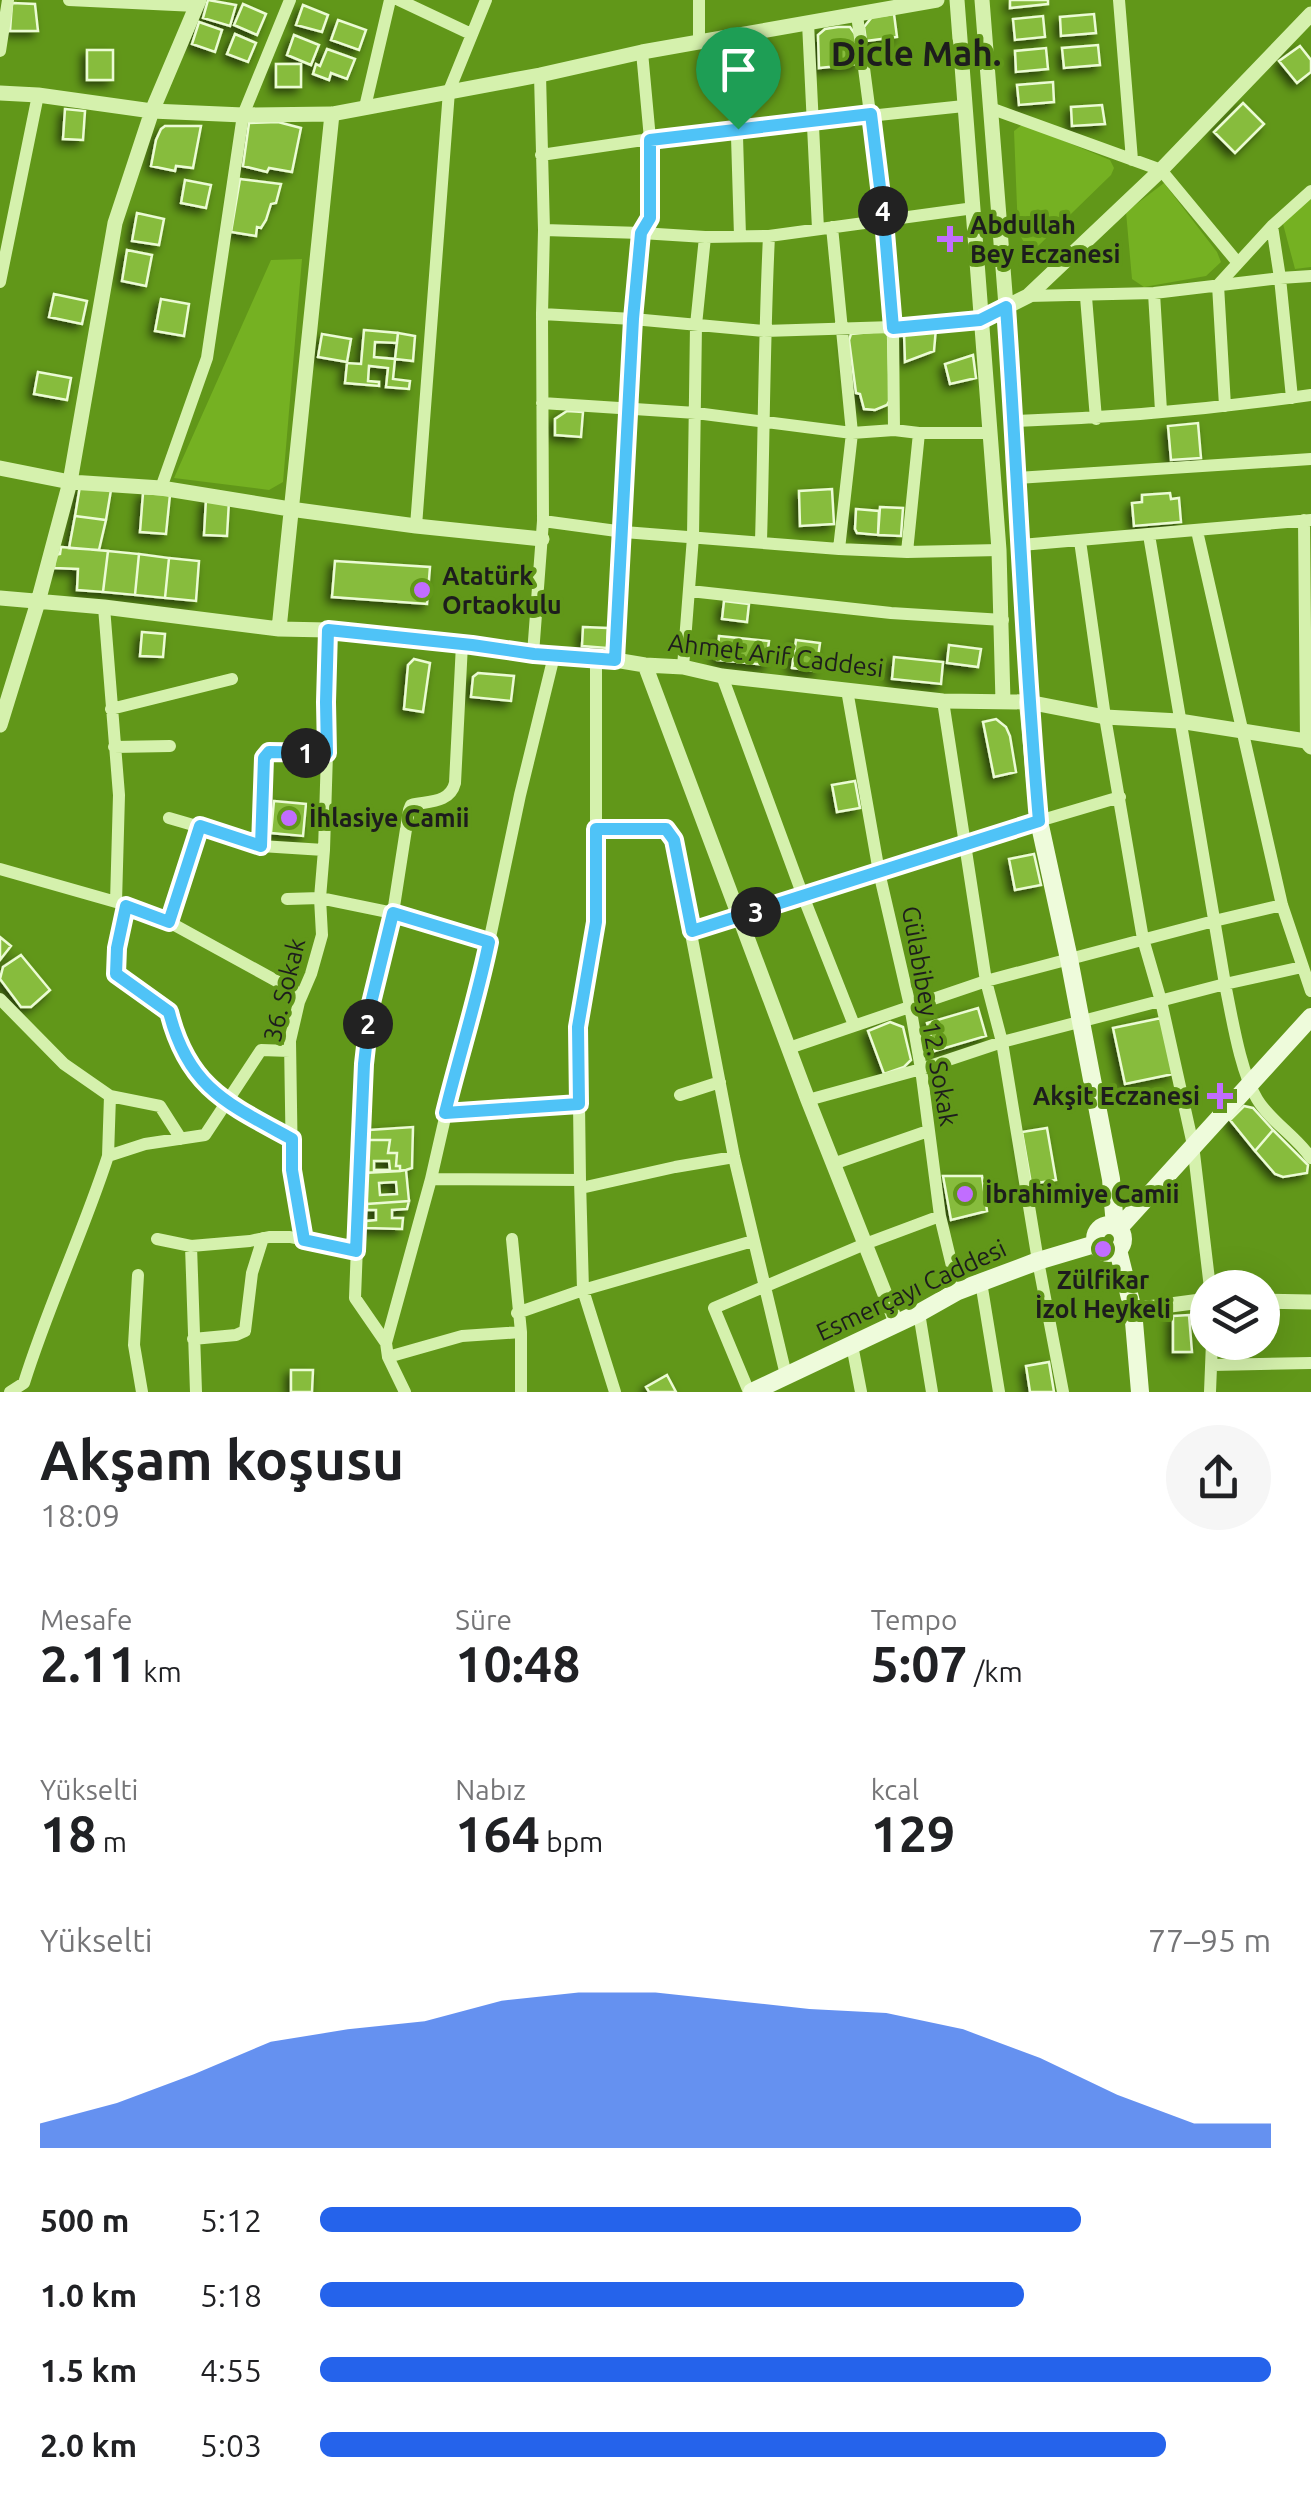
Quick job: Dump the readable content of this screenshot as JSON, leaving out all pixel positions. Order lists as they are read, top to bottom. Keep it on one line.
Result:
{"streets":{"main road":["Esmerçayı Caddesi"],"street":["Ahmet Arif Caddesi","36. Sokak","Gülabibey 12. Sokak"]},"crossings":[["Ahmet Arif Caddesi","36. Sokak"],["Ahmet Arif Caddesi","Gülabibey 12. Sokak"],["Gülabibey 12. Sokak","Esmerçayı Caddesi"]],"districts":["Dicle Mah."],"places":{"health":["Abdullah Bey Eczanesi","Akşit Eczanesi"],"other":["Atatürk Ortaokulu","İhlasiye Camii","İbrahimiye Camii","Zülfikar İzol Heykeli"]},"page":{"pins":["4","1","3","2"],"heading":["Akşam koşusu","18:09"],"stats":[["Mesafe","2.11 km"],["Süre","10:48"],["Tempo","5:07 /km"],["Yükselti","18 m"],["Nabız","164 bpm"],["kcal","129"]],"chart":["Yükselti","77–95 m"],"list":[{"name":"500 m","note":"5:12"},{"name":"1.0 km","note":"5:18"},{"name":"1.5 km","note":"4:55"},{"name":"2.0 km","note":"5:03"}]}}
